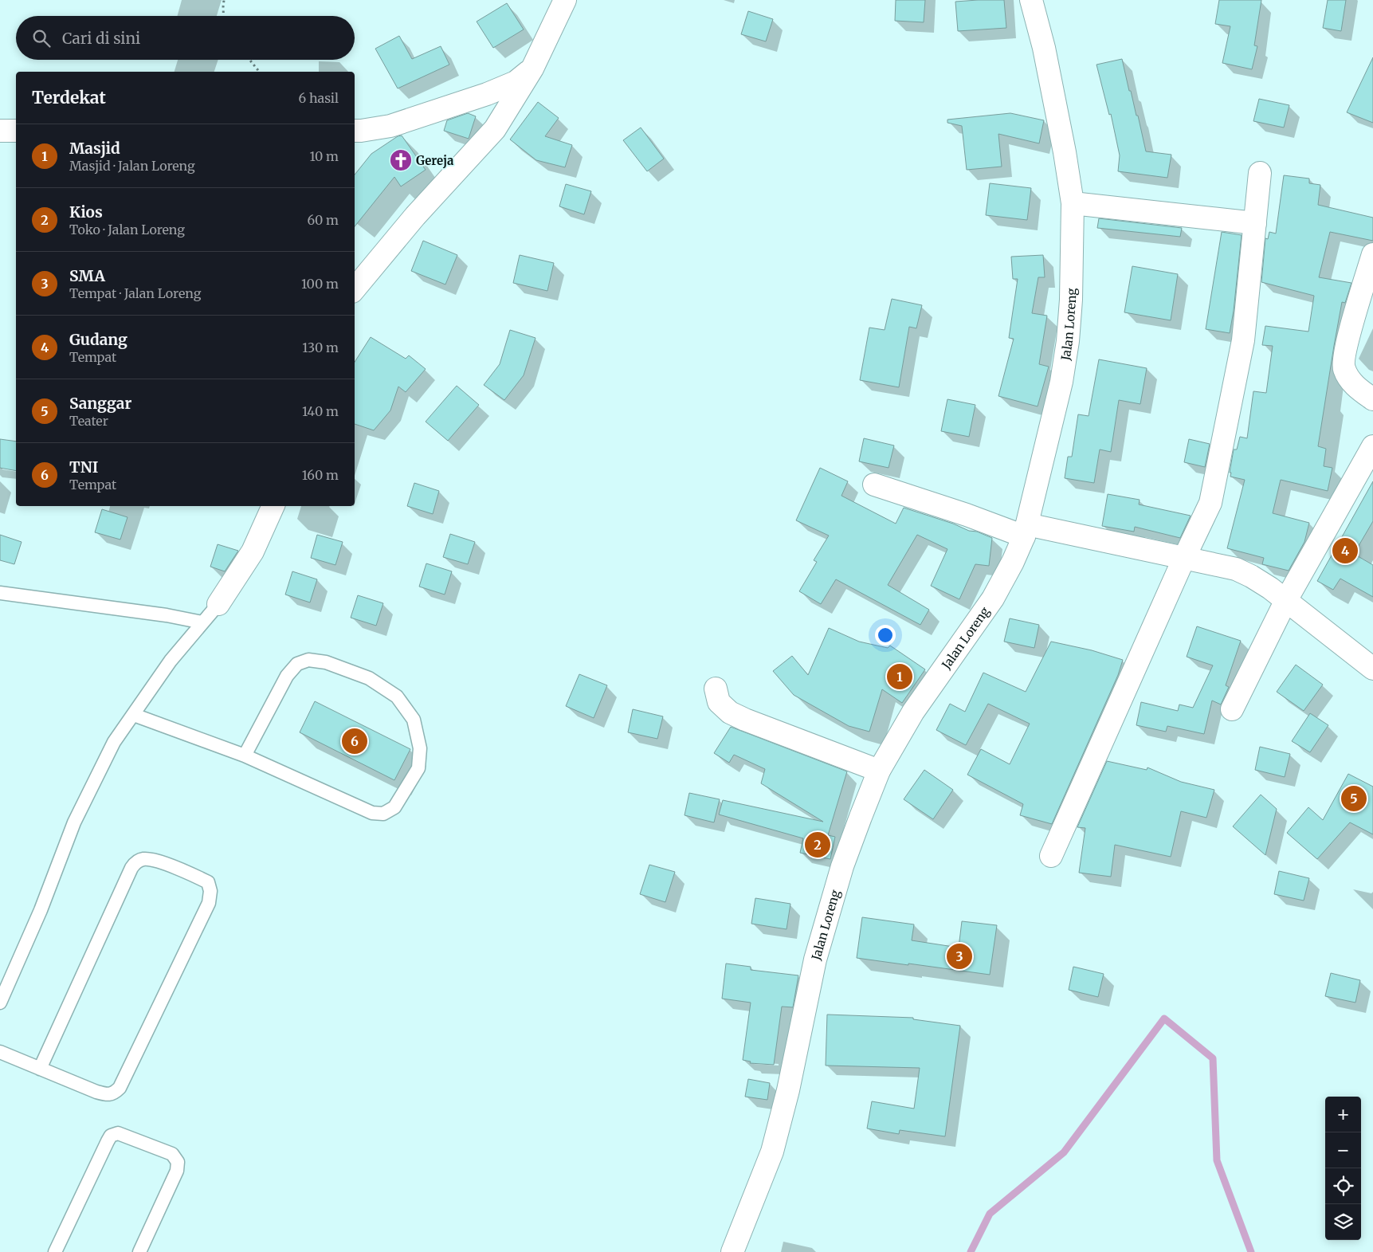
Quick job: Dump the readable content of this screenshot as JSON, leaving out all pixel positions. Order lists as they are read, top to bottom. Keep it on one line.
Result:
{"streets":{"street":["Jalan Loreng"]},"places":{"church":["Gereja"]},"page":{"search":"Cari di sini","heading":["Terdekat","6 hasil"],"list":[{"mark":"1","name":"Masjid","note":"Masjid · Jalan Loreng","value":"10 m"},{"mark":"2","name":"Kios","note":"Toko · Jalan Loreng","value":"60 m"},{"mark":"3","name":"SMA","note":"Tempat · Jalan Loreng","value":"100 m"},{"mark":"4","name":"Gudang","note":"Tempat","value":"130 m"},{"mark":"5","name":"Sanggar","note":"Teater","value":"140 m"},{"mark":"6","name":"TNI","note":"Tempat","value":"160 m"}],"pins":["4","1","6","5","2","3"],"map_buttons":["+","−"]}}
